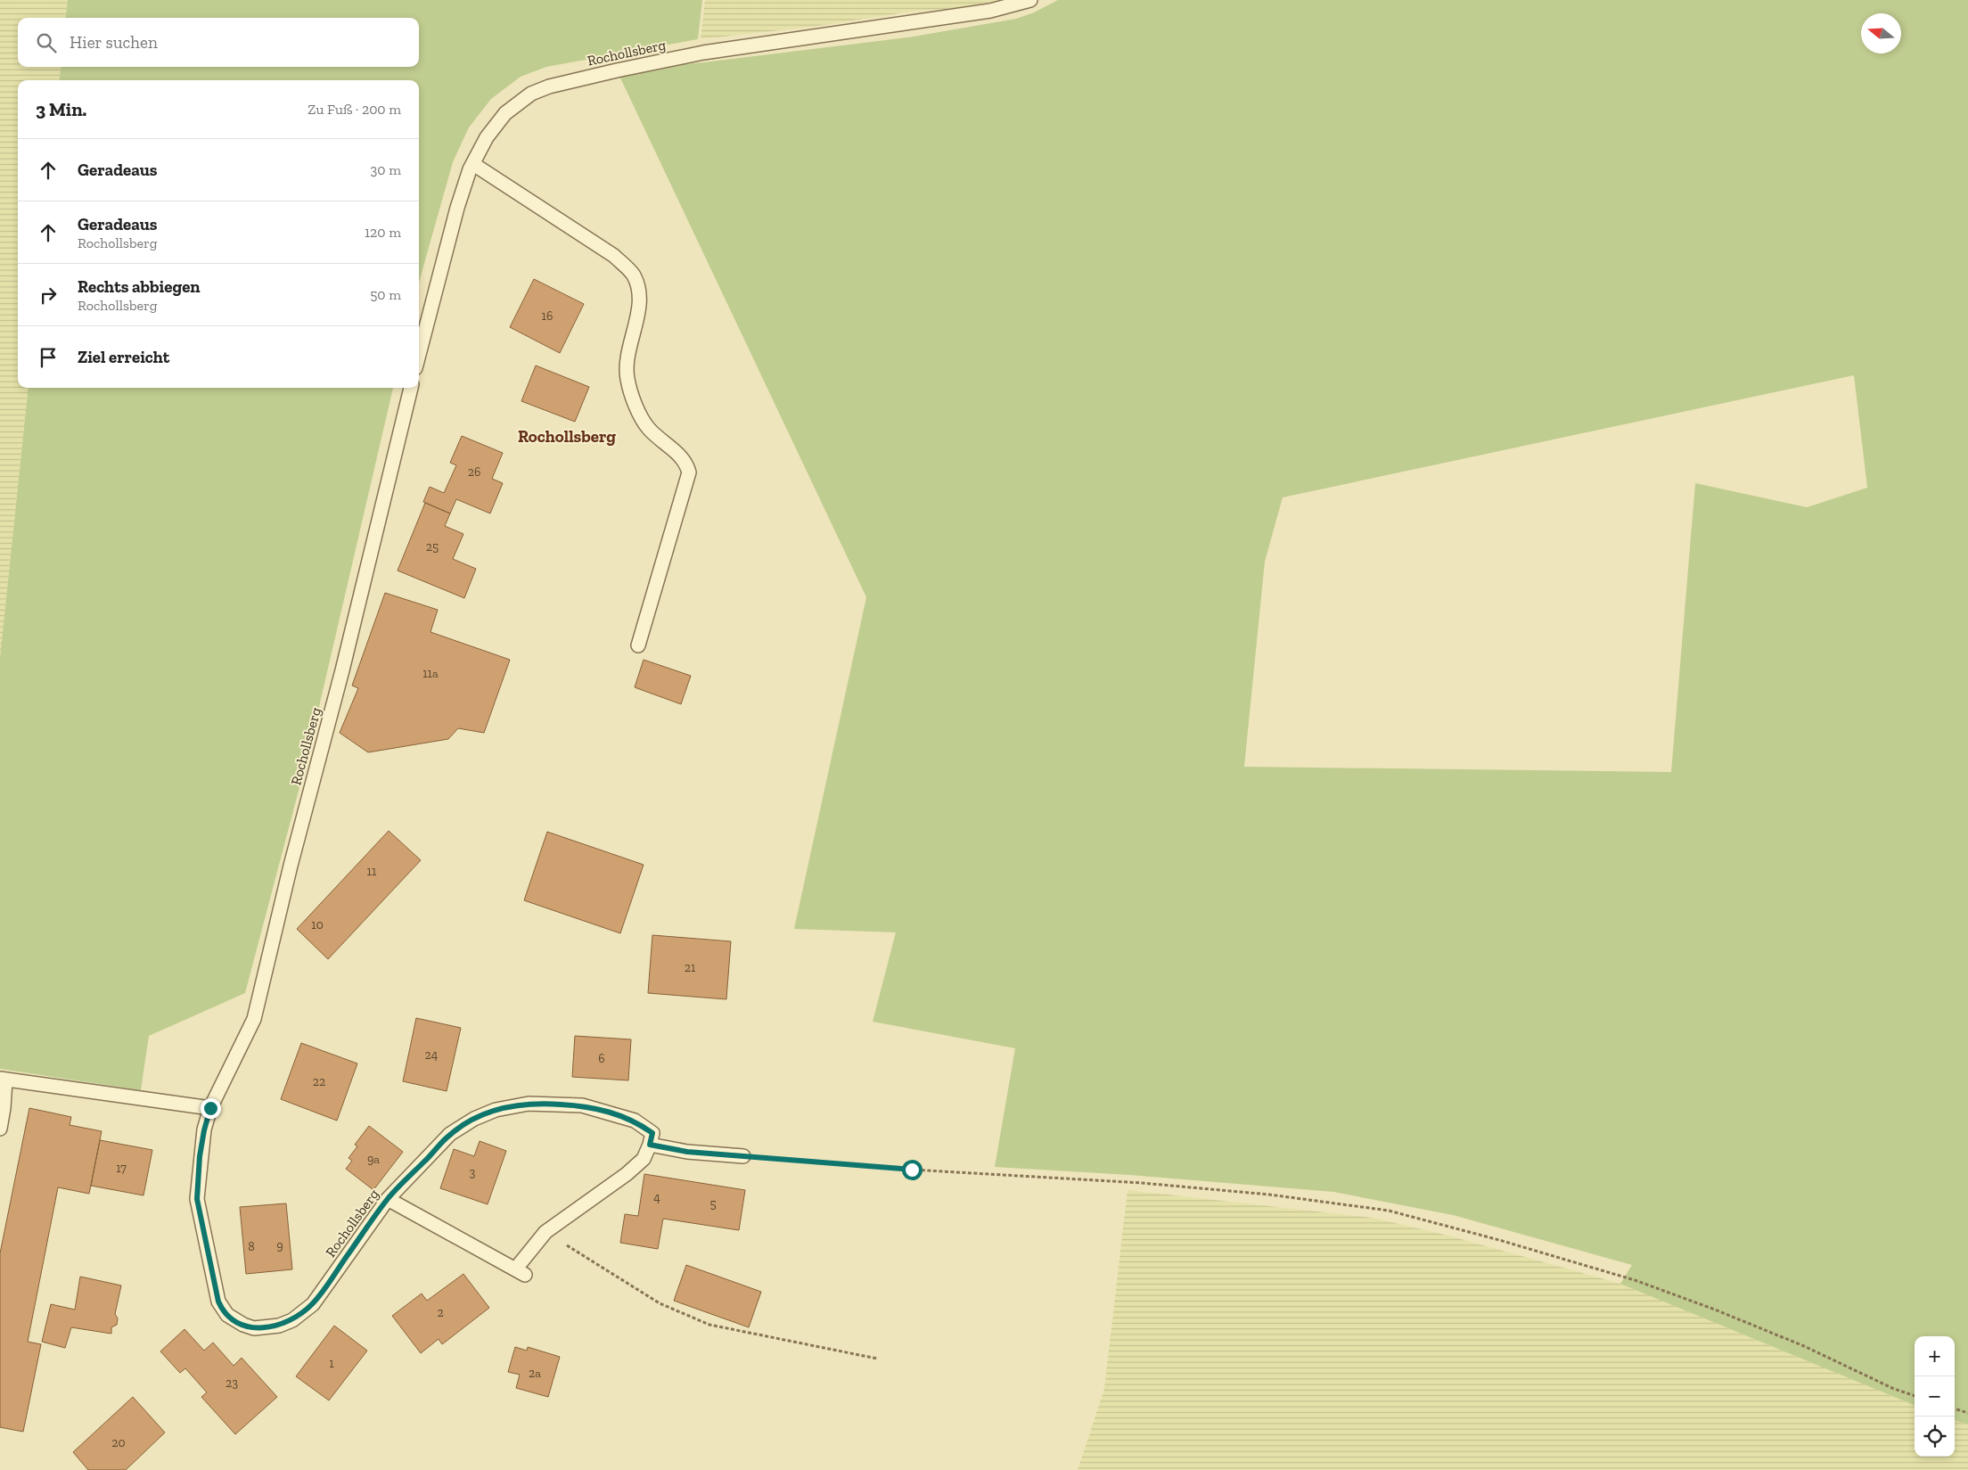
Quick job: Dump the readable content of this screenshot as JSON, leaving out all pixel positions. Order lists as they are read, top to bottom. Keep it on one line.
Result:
{"streets":{"lane":["Rochollsberg"]},"districts":["Rochollsberg"],"house_numbers":["16","26","25","11a","11","10","21","24","6","22","9a","17","3","4","5","9","8","2","1","2a","23","20"],"north":"left","page":{"search":"Hier suchen","heading":["3 Min.","Zu Fuß · 200 m"],"list":[["Geradeaus","30 m"],["Geradeaus","Rochollsberg","120 m"],["Rechts abbiegen","Rochollsberg","50 m"],"Ziel erreicht"],"map_buttons":["+","−"]}}
